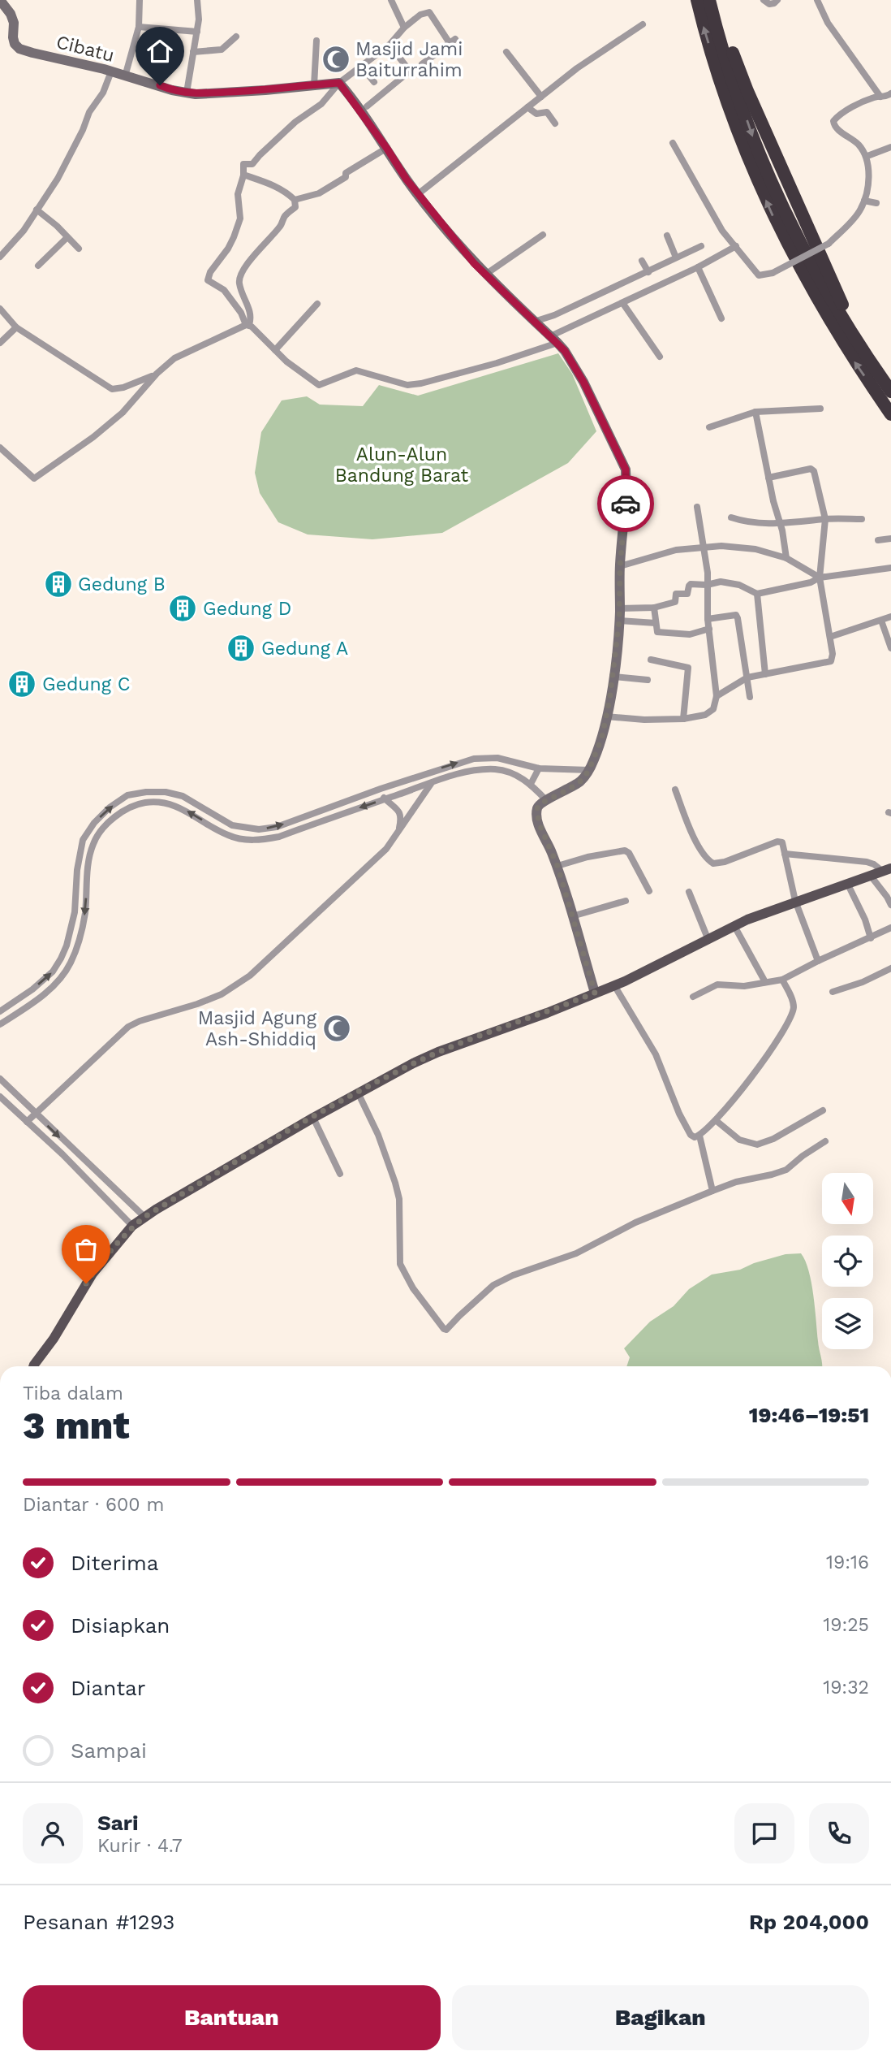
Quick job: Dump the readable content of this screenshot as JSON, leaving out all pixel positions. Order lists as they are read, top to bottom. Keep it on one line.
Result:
{"streets":{"street":["Cibatu"]},"parks":["Alun-Alun Bandung Barat"],"places":{"mosque":["Masjid Jami Baiturrahim","Masjid Agung Ash-Shiddiq"],"building":["Gedung B","Gedung D","Gedung A","Gedung C"]},"north":"bottom","page":{"heading":["3 mnt","Tiba dalam","19:46–19:51"],"panel":["Sari","Kurir · 4.7","Pesanan #1293","Rp 204,000"],"bar":"Diantar · 600 m","list":[["Diterima","19:16"],["Disiapkan","19:25"],["Diantar","19:32"],"Sampai"],"buttons":["Bantuan","Bagikan"]}}
